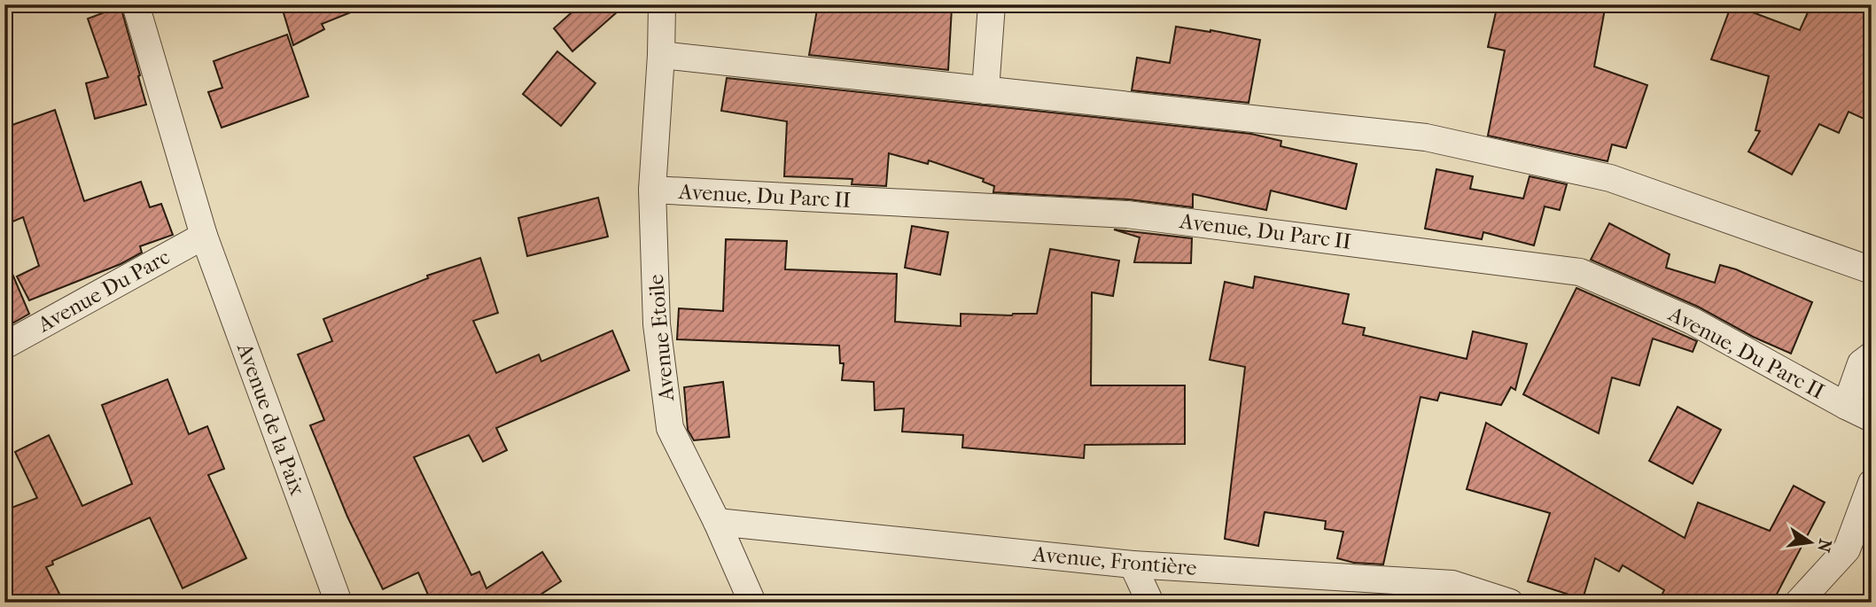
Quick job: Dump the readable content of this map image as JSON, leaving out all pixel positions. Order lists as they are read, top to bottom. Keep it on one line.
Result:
{"streets":{"street":["Avenue, Du Parc II","Avenue Du Parc","Avenue Etoile","Avenue de la Paix","Avenue, Frontière"]},"crossings":[["Avenue, Du Parc II","Avenue Etoile"],["Avenue Du Parc","Avenue de la Paix"],["Avenue Etoile","Avenue, Frontière"]],"north":"right"}
